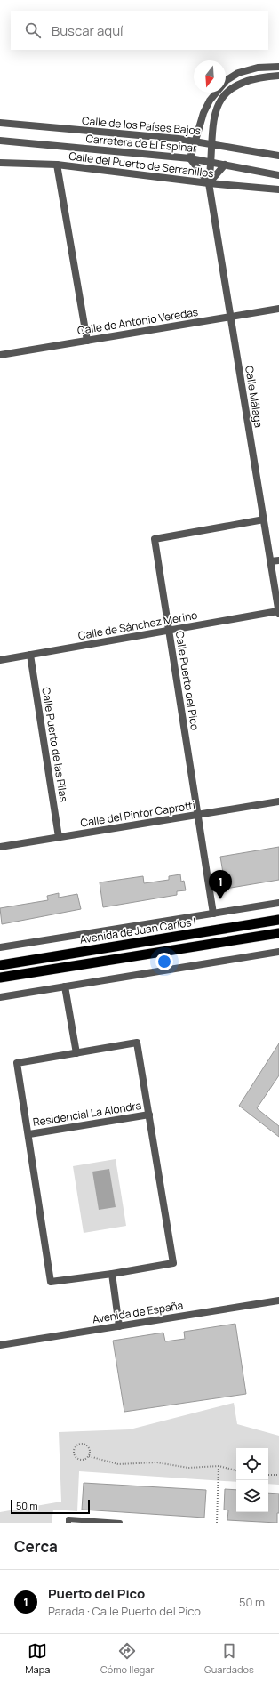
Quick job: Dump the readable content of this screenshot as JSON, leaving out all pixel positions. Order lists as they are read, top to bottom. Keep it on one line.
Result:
{"streets":{"highway":["Avenida de Juan Carlos I"],"street":["Calle de los Países Bajos","Carretera de El Espinar","Calle del Puerto de Serranillos","Calle de Antonio Veredas","Calle Málaga","Calle de Sánchez Merino","Calle Puerto del Pico","Calle Puerto de las Pilas","Calle del Pintor Caprotti","Residencial La Alondra","Avenida de España"]},"crossings":[["Calle de los Países Bajos","Calle Málaga"],["Carretera de El Espinar","Calle Málaga"],["Calle del Puerto de Serranillos","Calle Málaga"],["Calle de Antonio Veredas","Calle Málaga"],["Calle Málaga","Calle de Sánchez Merino"],["Calle Málaga","Calle Puerto del Pico"],["Calle de Sánchez Merino","Calle Puerto del Pico"],["Calle de Sánchez Merino","Calle Puerto de las Pilas"],["Calle Puerto del Pico","Calle del Pintor Caprotti"],["Calle Puerto del Pico","Avenida de Juan Carlos I"],["Calle Puerto de las Pilas","Calle del Pintor Caprotti"]],"scale_bar":"50 m","north":"bottom","page":{"search":"Buscar aquí","pins":"1","scale":"50 m","heading":"Cerca","list":[{"mark":"1","name":"Puerto del Pico","note":"Parada · Calle Puerto del Pico","value":"50 m"}],"nav":["Mapa","Cómo llegar","Guardados"]}}
